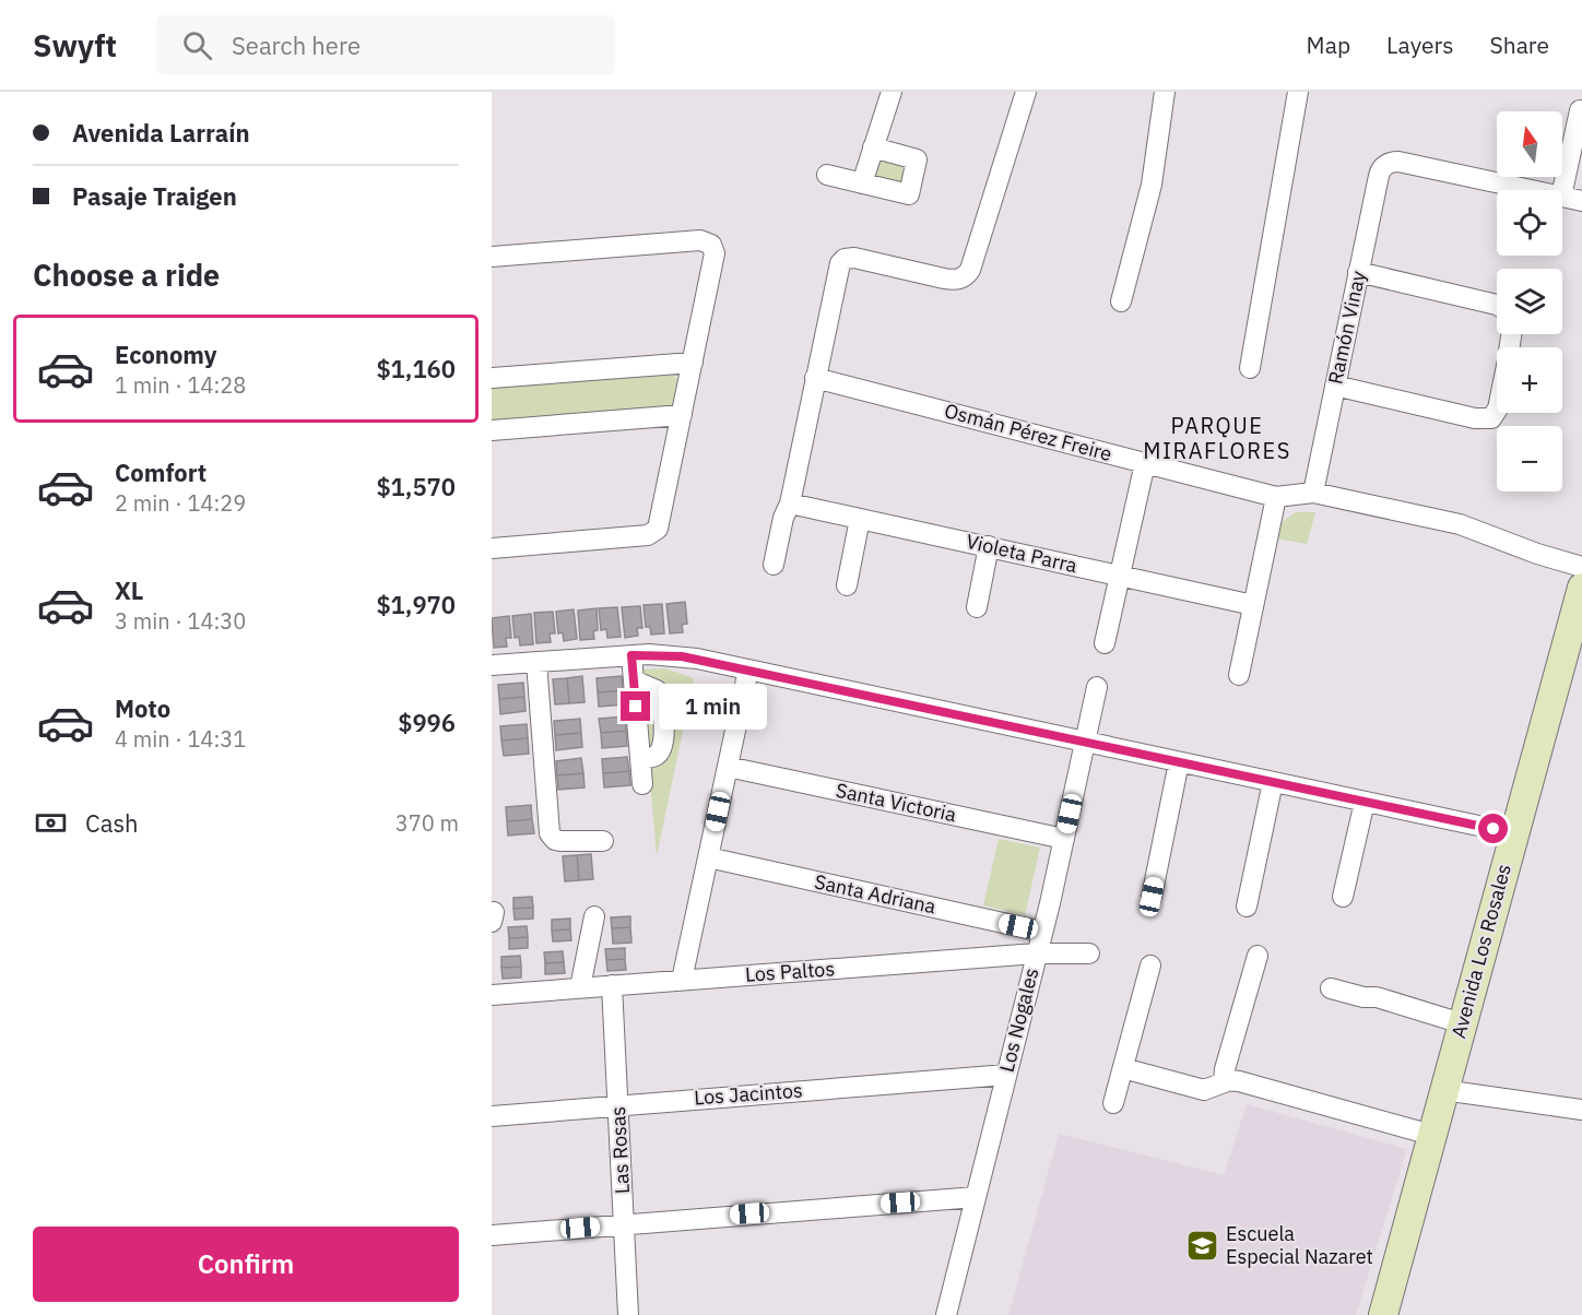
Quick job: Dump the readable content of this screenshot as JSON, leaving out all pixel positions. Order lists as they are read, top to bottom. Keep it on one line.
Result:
{"streets":{"street":["Ramón Vinay","Osmán Pérez Freire","Violeta Parra","Santa Victoria","Santa Adriana","Avenida Los Rosales","Los Paltos","Los Nogales","Los Jacintos","Las Rosas"]},"crossings":[["Ramón Vinay","Osmán Pérez Freire"],["Santa Victoria","Los Nogales"],["Santa Adriana","Los Nogales"],["Los Paltos","Los Nogales"],["Los Paltos","Las Rosas"],["Los Nogales","Los Jacintos"],["Los Jacintos","Las Rosas"]],"districts":["PARQUE MIRAFLORES"],"places":{"school or university":["Escuela Especial Nazaret"]},"north":"top","page":{"header":"Swyft","search":"Search here","nav":["Map","Layers","Share"],"banner":["Avenida Larraín","Pasaje Traigen"],"map_buttons":["+","−"],"heading":"Choose a ride","list":[{"name":"Economy","note":"1 min · 14:28","value":"$1,160"},{"name":"Comfort","note":"2 min · 14:29","value":"$1,570"},{"name":"XL","note":"3 min · 14:30","value":"$1,970"},{"name":"Moto","note":"4 min · 14:31","value":"$996"}],"bubble":"1 min","pay":["Cash","370 m"],"buttons":"Confirm"}}
